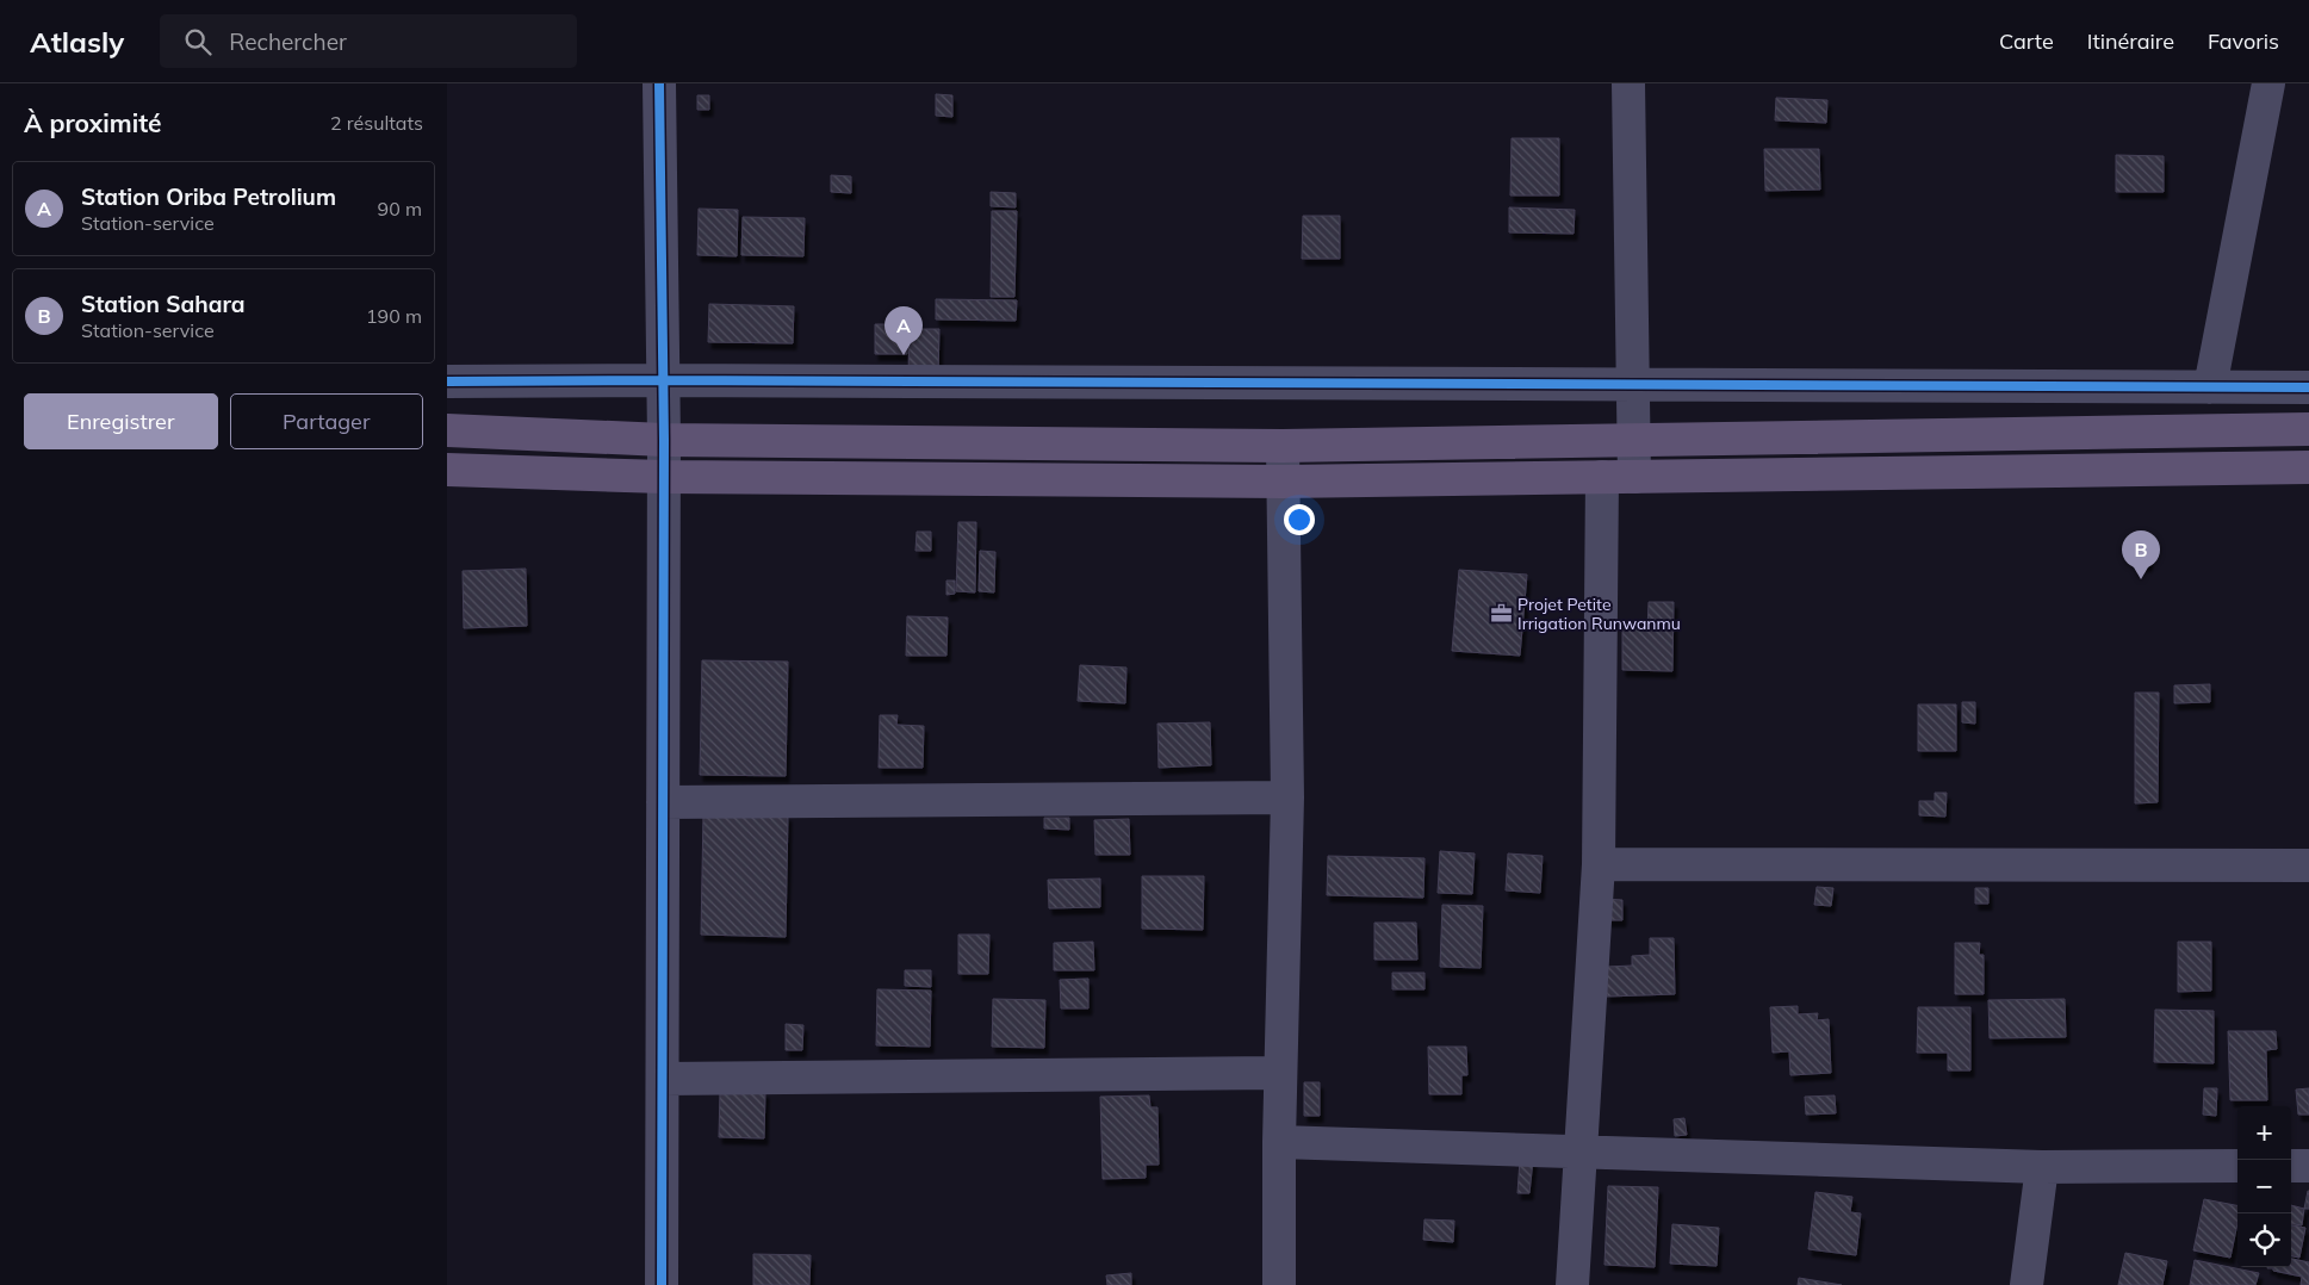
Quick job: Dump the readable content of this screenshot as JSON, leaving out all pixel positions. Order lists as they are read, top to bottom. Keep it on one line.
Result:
{"places":{"office":["Projet Petite Irrigation Runwanmu"]},"page":{"header":"Atlasly","search":"Rechercher","nav":["Carte","Itinéraire","Favoris"],"heading":["À proximité","2 résultats"],"list":[{"mark":"A","name":"Station Oriba Petrolium","note":"Station-service","value":"90 m"},{"mark":"B","name":"Station Sahara","note":"Station-service","value":"190 m"}],"pins":["A","B"],"buttons":["Enregistrer","Partager"],"map_buttons":["+","−"]}}
